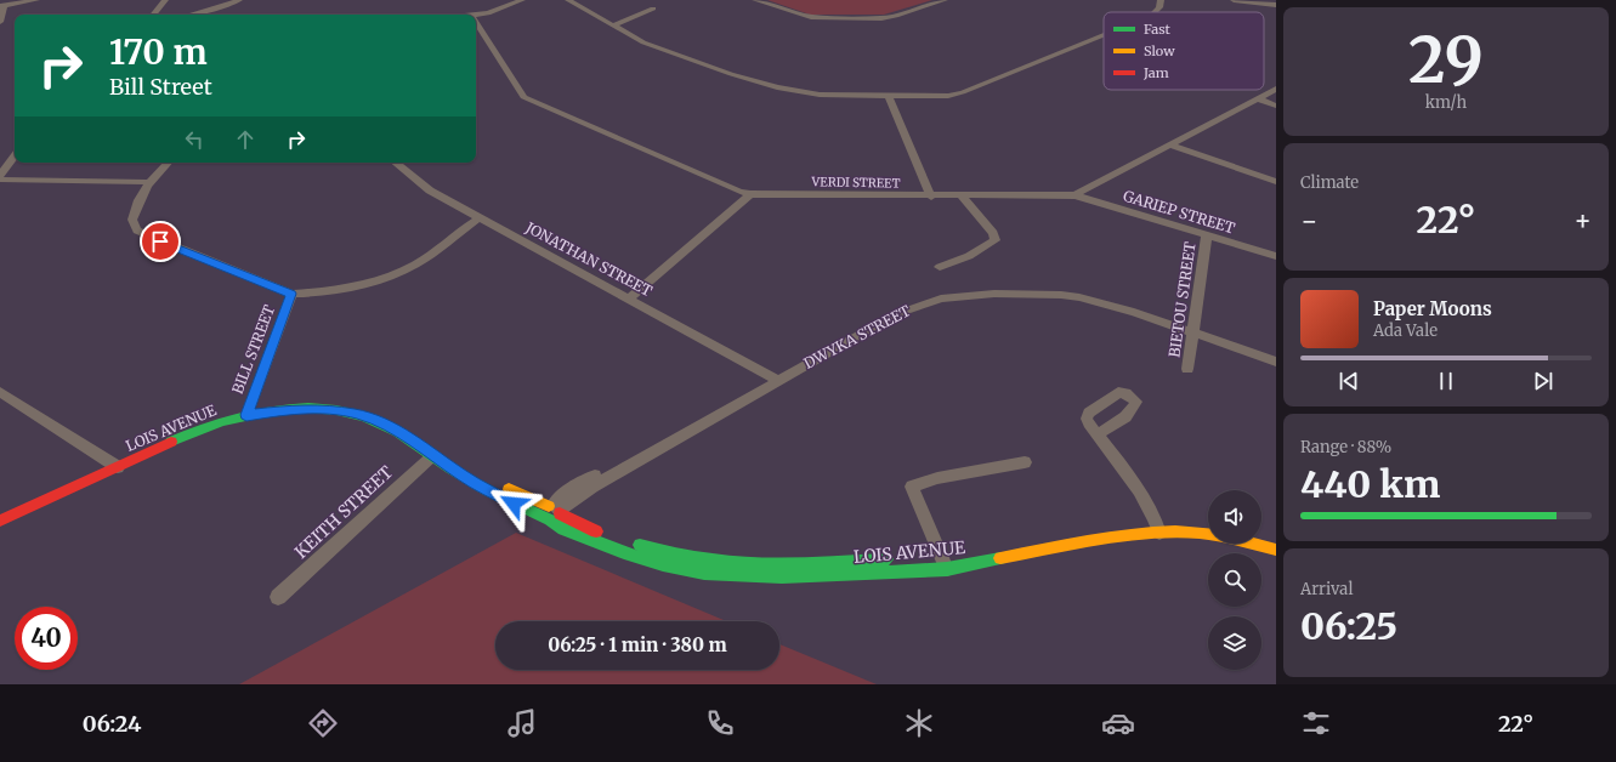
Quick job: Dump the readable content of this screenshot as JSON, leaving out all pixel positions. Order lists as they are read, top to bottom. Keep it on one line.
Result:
{"streets":{"street":["VERDI STREET","GARIEP STREET","JONATHAN STREET","BIETOU STREET","DWYKA STREET","BILL STREET","LOIS AVENUE","KEITH STREET"]},"crossings":[["VERDI STREET","GARIEP STREET"],["GARIEP STREET","BIETOU STREET"],["JONATHAN STREET","DWYKA STREET"],["BIETOU STREET","DWYKA STREET"],["DWYKA STREET","LOIS AVENUE"],["BILL STREET","LOIS AVENUE"],["LOIS AVENUE","KEITH STREET"]],"legend":["Fast","Slow","Jam"],"page":{"tile":[["29","km/h"],"Climate",["Range · 88%","440 km"],["Arrival","06:25"]],"turn":["170 m","Bill Street"],"heat":["−","22°","+"],"song":["Paper Moons","Ada Vale"],"limit":"40","trip":"06:25 · 1 min · 380 m","tabs":["06:24","22°"]}}
